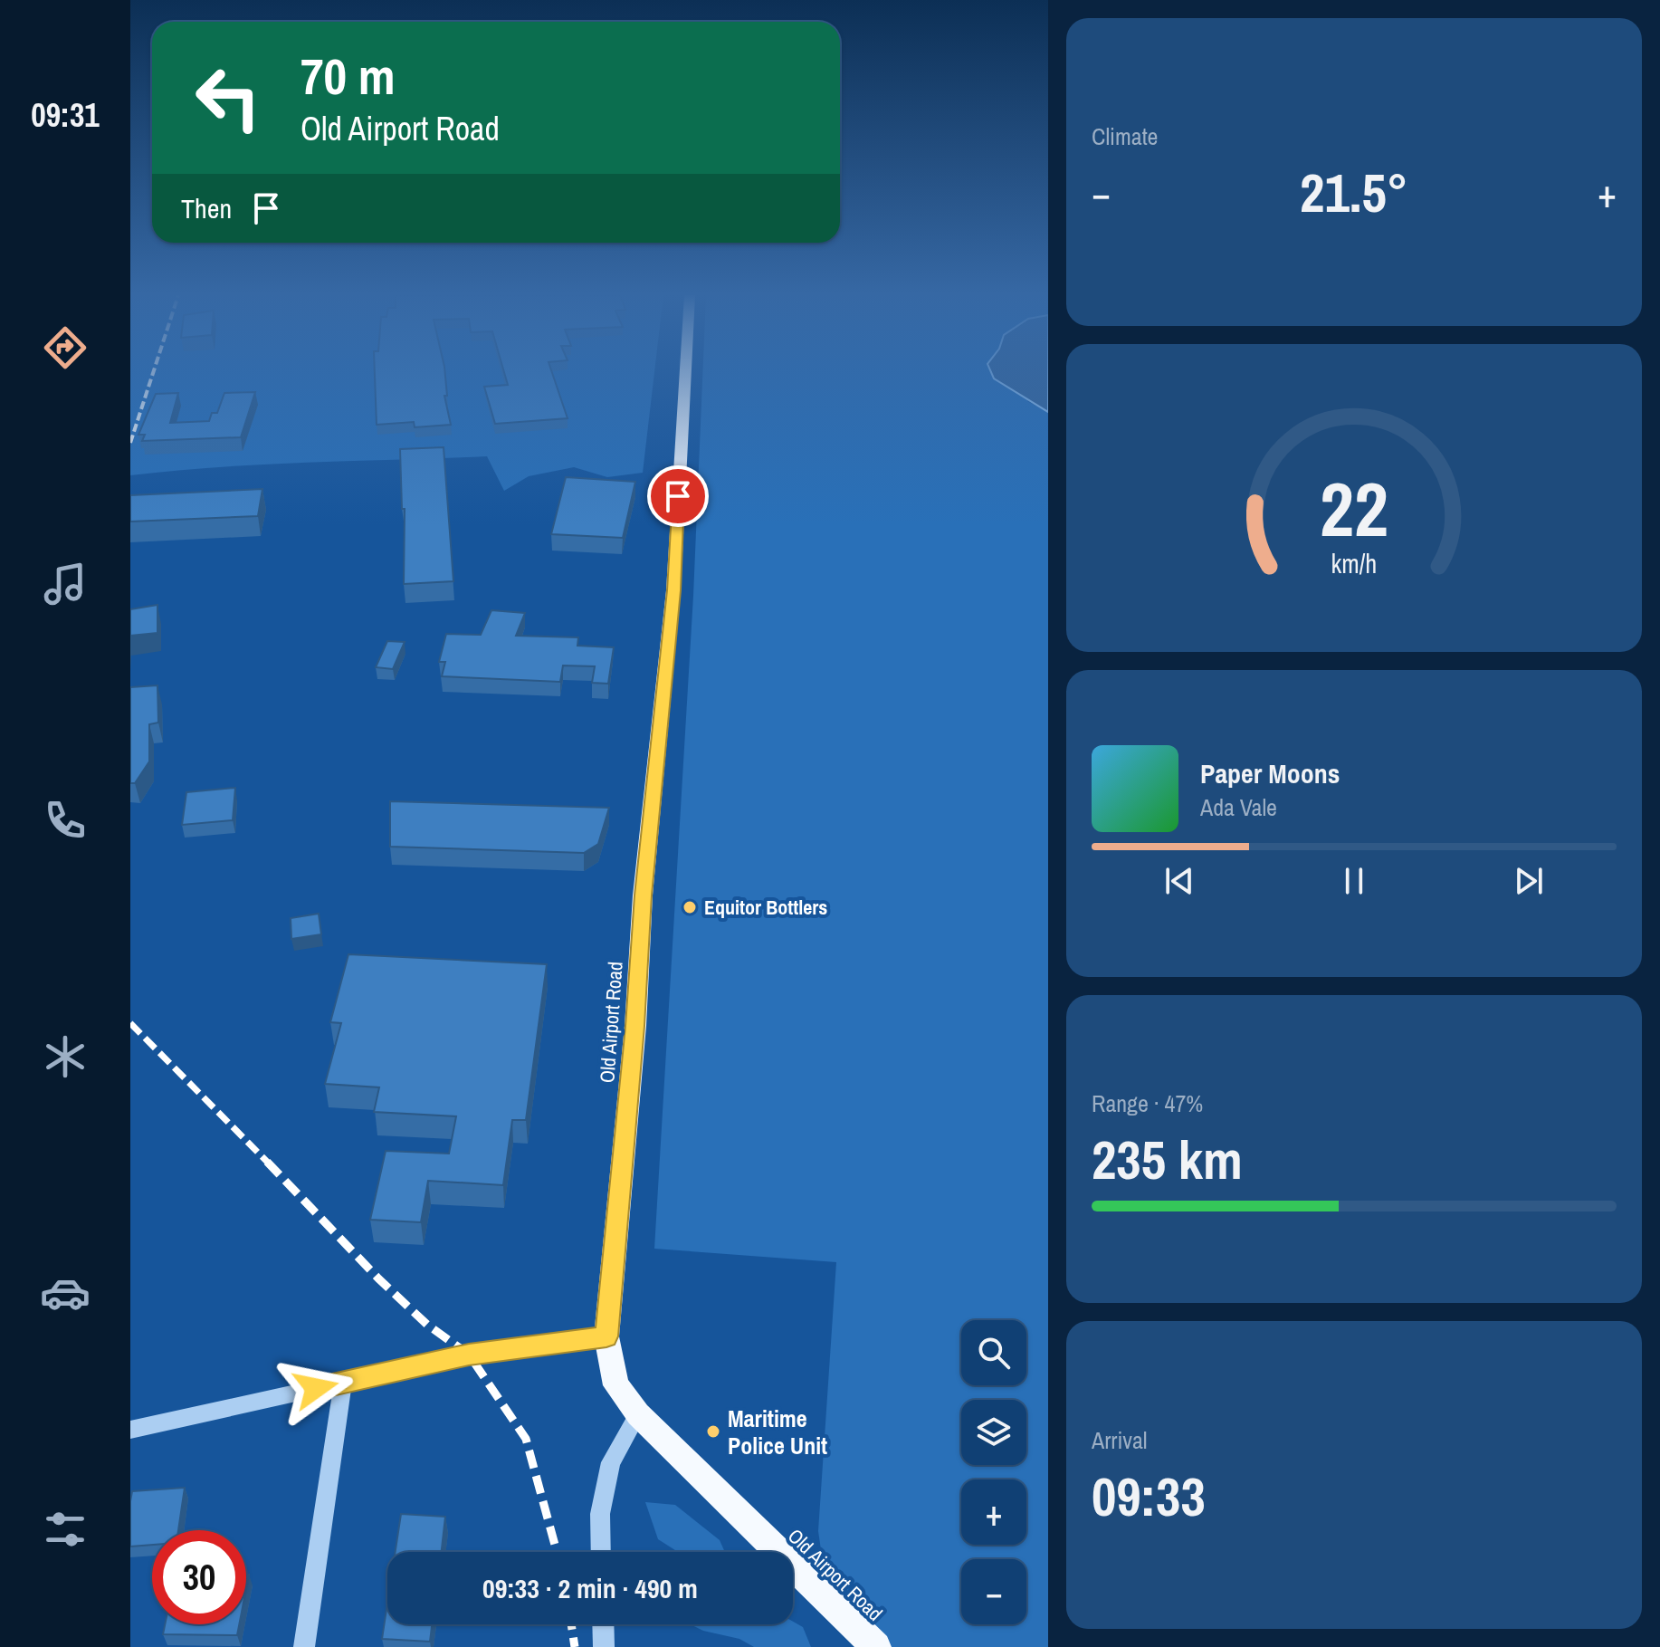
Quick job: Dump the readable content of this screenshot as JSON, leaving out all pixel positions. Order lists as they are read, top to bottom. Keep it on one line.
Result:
{"streets":{"main road":["Old Airport Road"]},"places":["Equitor Bottlers","Maritime Police Unit"],"page":{"tabs":"09:31","tile":["Climate",["Range · 47%","235 km"],["Arrival","09:33"]],"turn":["70 m","Old Airport Road"],"heat":["−","21.5°","+"],"then":"Then","song":["Paper Moons","Ada Vale"],"map_buttons":["+","−"],"limit":"30","trip":"09:33 · 2 min · 490 m","gauge":["22","km/h"]}}
